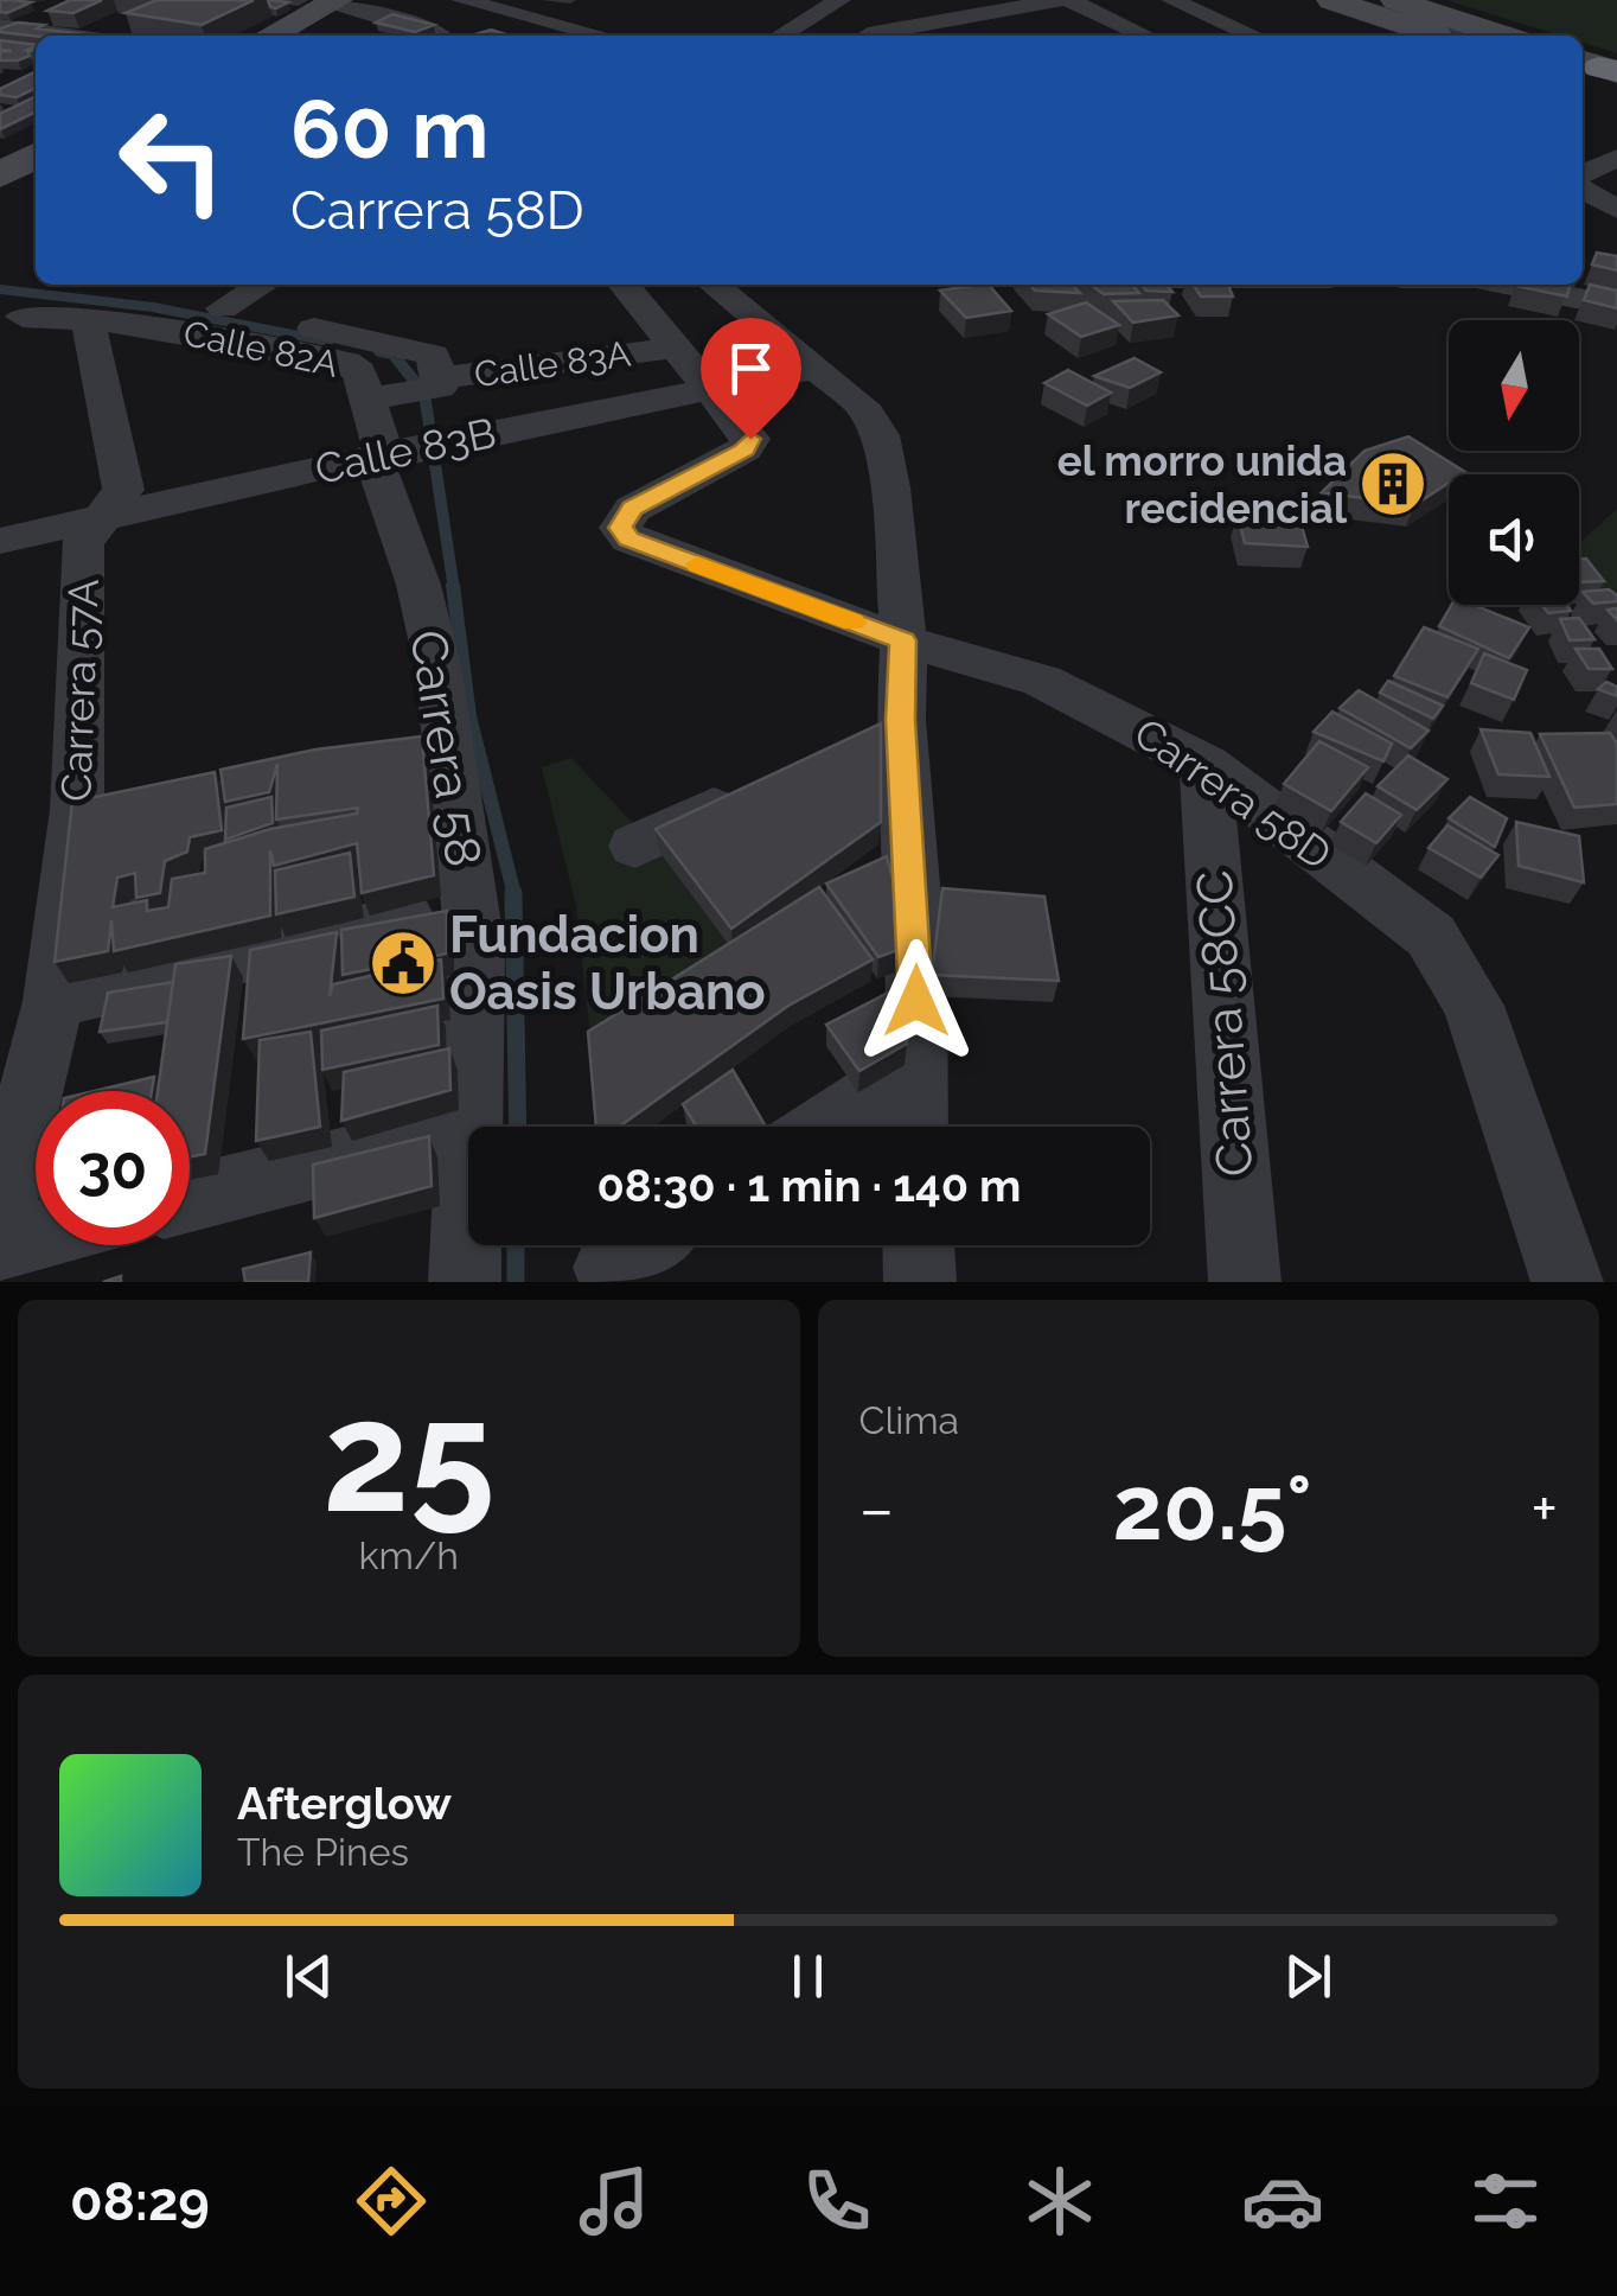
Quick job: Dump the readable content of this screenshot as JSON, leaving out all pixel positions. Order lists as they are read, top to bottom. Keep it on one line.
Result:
{"streets":{"street":["Calle 82A","Calle 83A","Calle 83B","Carrera 57A","Carrera 58","Carrera 58D","Carrera 58CC"]},"crossings":[["Calle 82A","Calle 83A"],["Calle 82A","Calle 83B"],["Calle 82A","Carrera 57A"],["Calle 82A","Carrera 58"],["Calle 83B","Carrera 57A"],["Calle 83B","Carrera 58"],["Calle 83B","Carrera 58D"],["Carrera 58D","Carrera 58CC"]],"places":{"building":["el morro unida recidencial"],"public building":["Fundacion Oasis Urbano"]},"north":"bottom","page":{"turn":["60 m","Carrera 58D"],"limit":"30","trip":"08:30 · 1 min · 140 m","tile":[["25","km/h"],"Clima"],"heat":["−","20.5°","+"],"song":["Afterglow","The Pines"],"tabs":"08:29"}}
